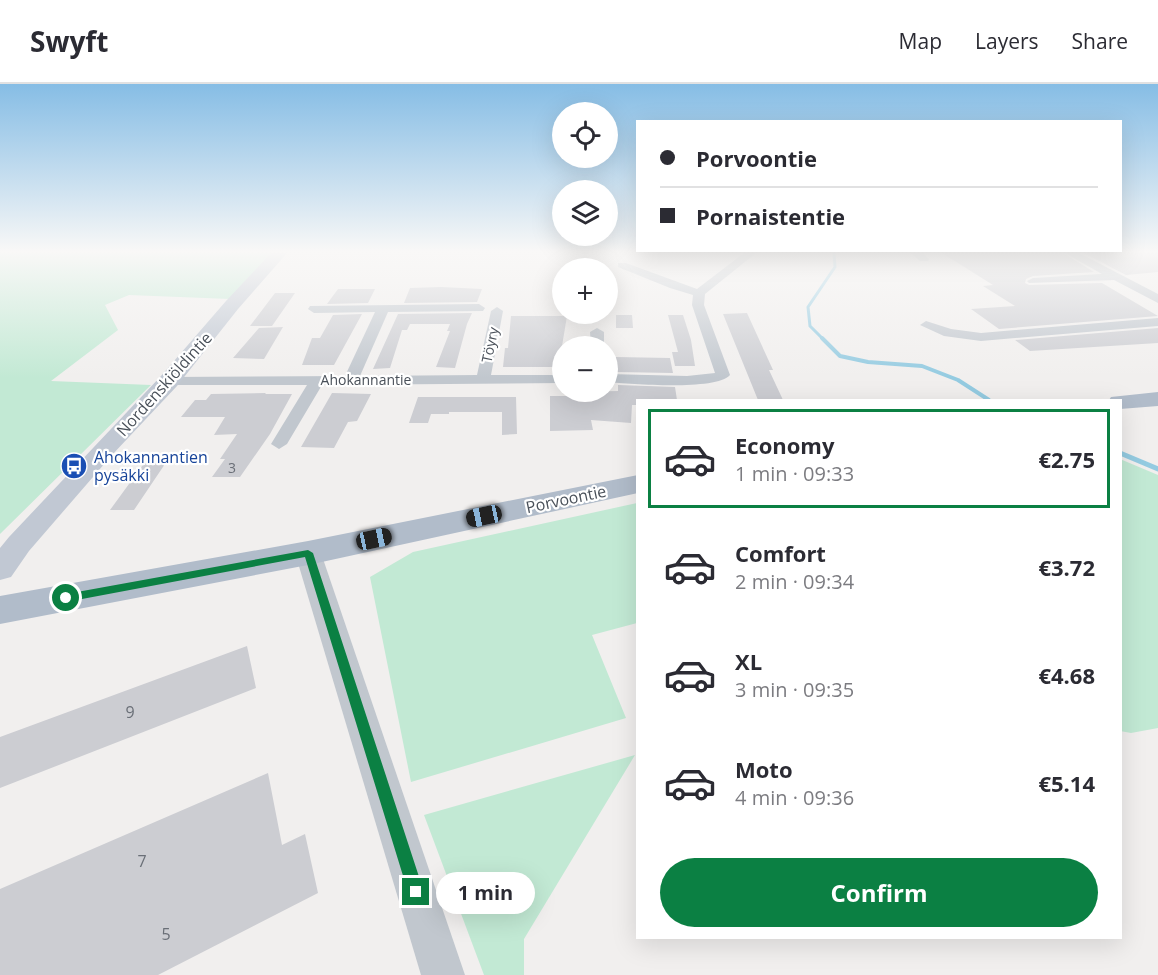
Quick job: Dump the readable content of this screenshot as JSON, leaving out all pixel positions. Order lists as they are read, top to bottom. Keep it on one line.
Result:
{"streets":{"main road":["Nordenskiöldintie","Porvoontie"],"street":["Töyry","Ahokannantie"]},"crossings":[["Töyry","Ahokannantie"],["Ahokannantie","Nordenskiöldintie"]],"places":{"bus stop":["Ahokannantien pysäkki"]},"house_numbers":["3","9","7","5"],"page":{"header":"Swyft","nav":["Map","Layers","Share"],"map_buttons":["+","−"],"banner":["Porvoontie","Pornaistentie"],"list":[{"name":"Economy","note":"1 min · 09:33","value":"€2.75"},{"name":"Comfort","note":"2 min · 09:34","value":"€3.72"},{"name":"XL","note":"3 min · 09:35","value":"€4.68"},{"name":"Moto","note":"4 min · 09:36","value":"€5.14"}],"buttons":"Confirm","bubble":"1 min"}}
